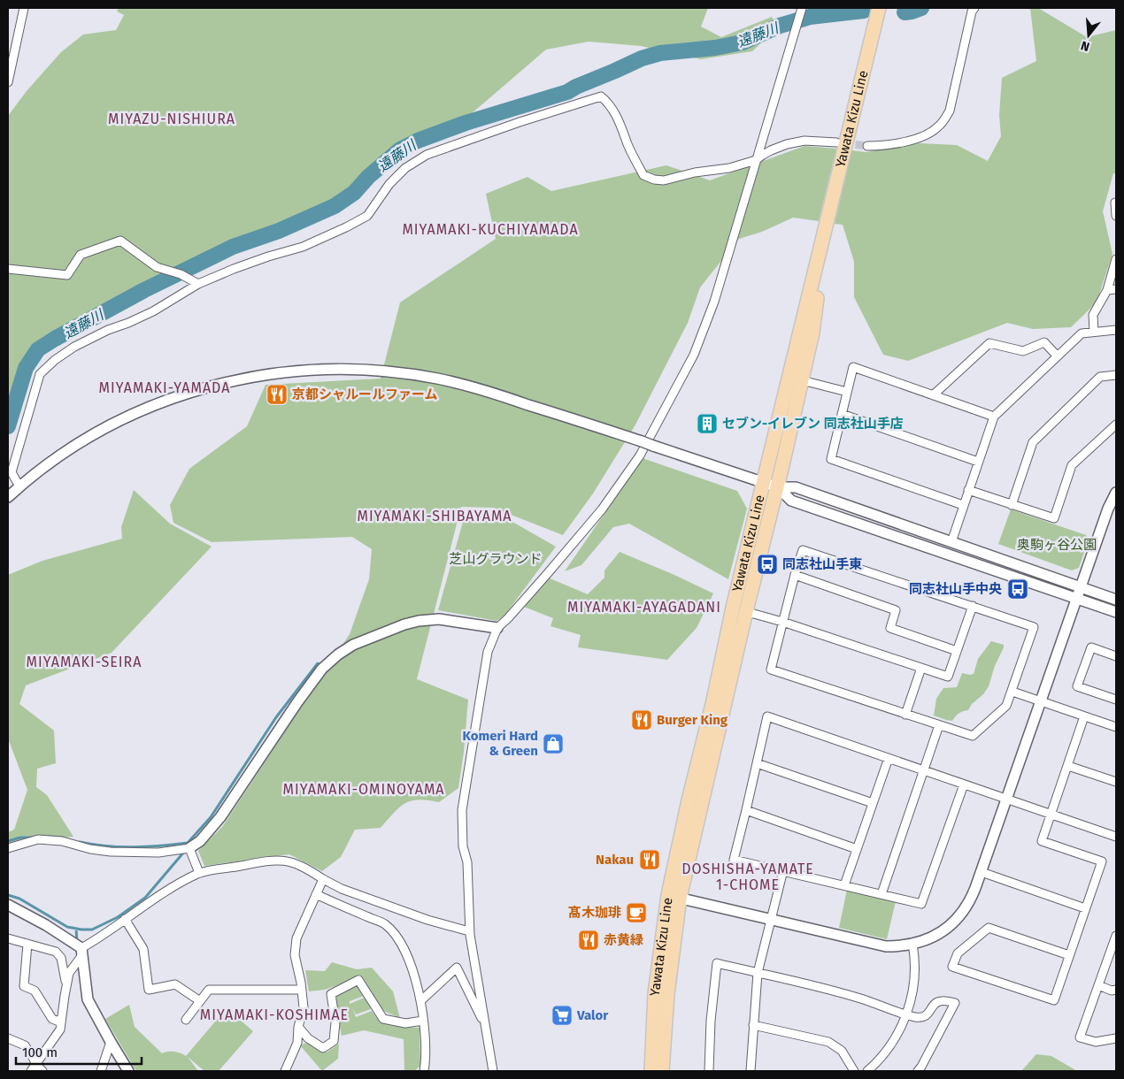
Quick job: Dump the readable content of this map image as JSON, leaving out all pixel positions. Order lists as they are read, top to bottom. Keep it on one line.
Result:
{"streets":{"main road":["Yawata Kizu Line"]},"districts":["MIYAZU-NISHIURA","MIYAMAKI-KUCHIYAMADA","MIYAMAKI-YAMADA","MIYAMAKI-SHIBAYAMA","MIYAMAKI-AYAGADANI","MIYAMAKI-SEIRA","MIYAMAKI-OMINOYAMA","DOSHISHA-YAMATE 1-CHOME","MIYAMAKI-KOSHIMAE"],"water":["遠藤川"],"parks":["奥駒ヶ谷公園","芝山グラウンド"],"places":{"restaurant":["京都シャルールファーム","Burger King","Nakau","赤黄緑"],"building":["セブン-イレブン 同志社山手店"],"bus stop":["同志社山手東","同志社山手中央"],"shop":["Komeri Hard & Green"],"cafe":["髙木珈琲"],"supermarket":["Valor"]},"scale_bar":"100 m","north":"bottom"}
